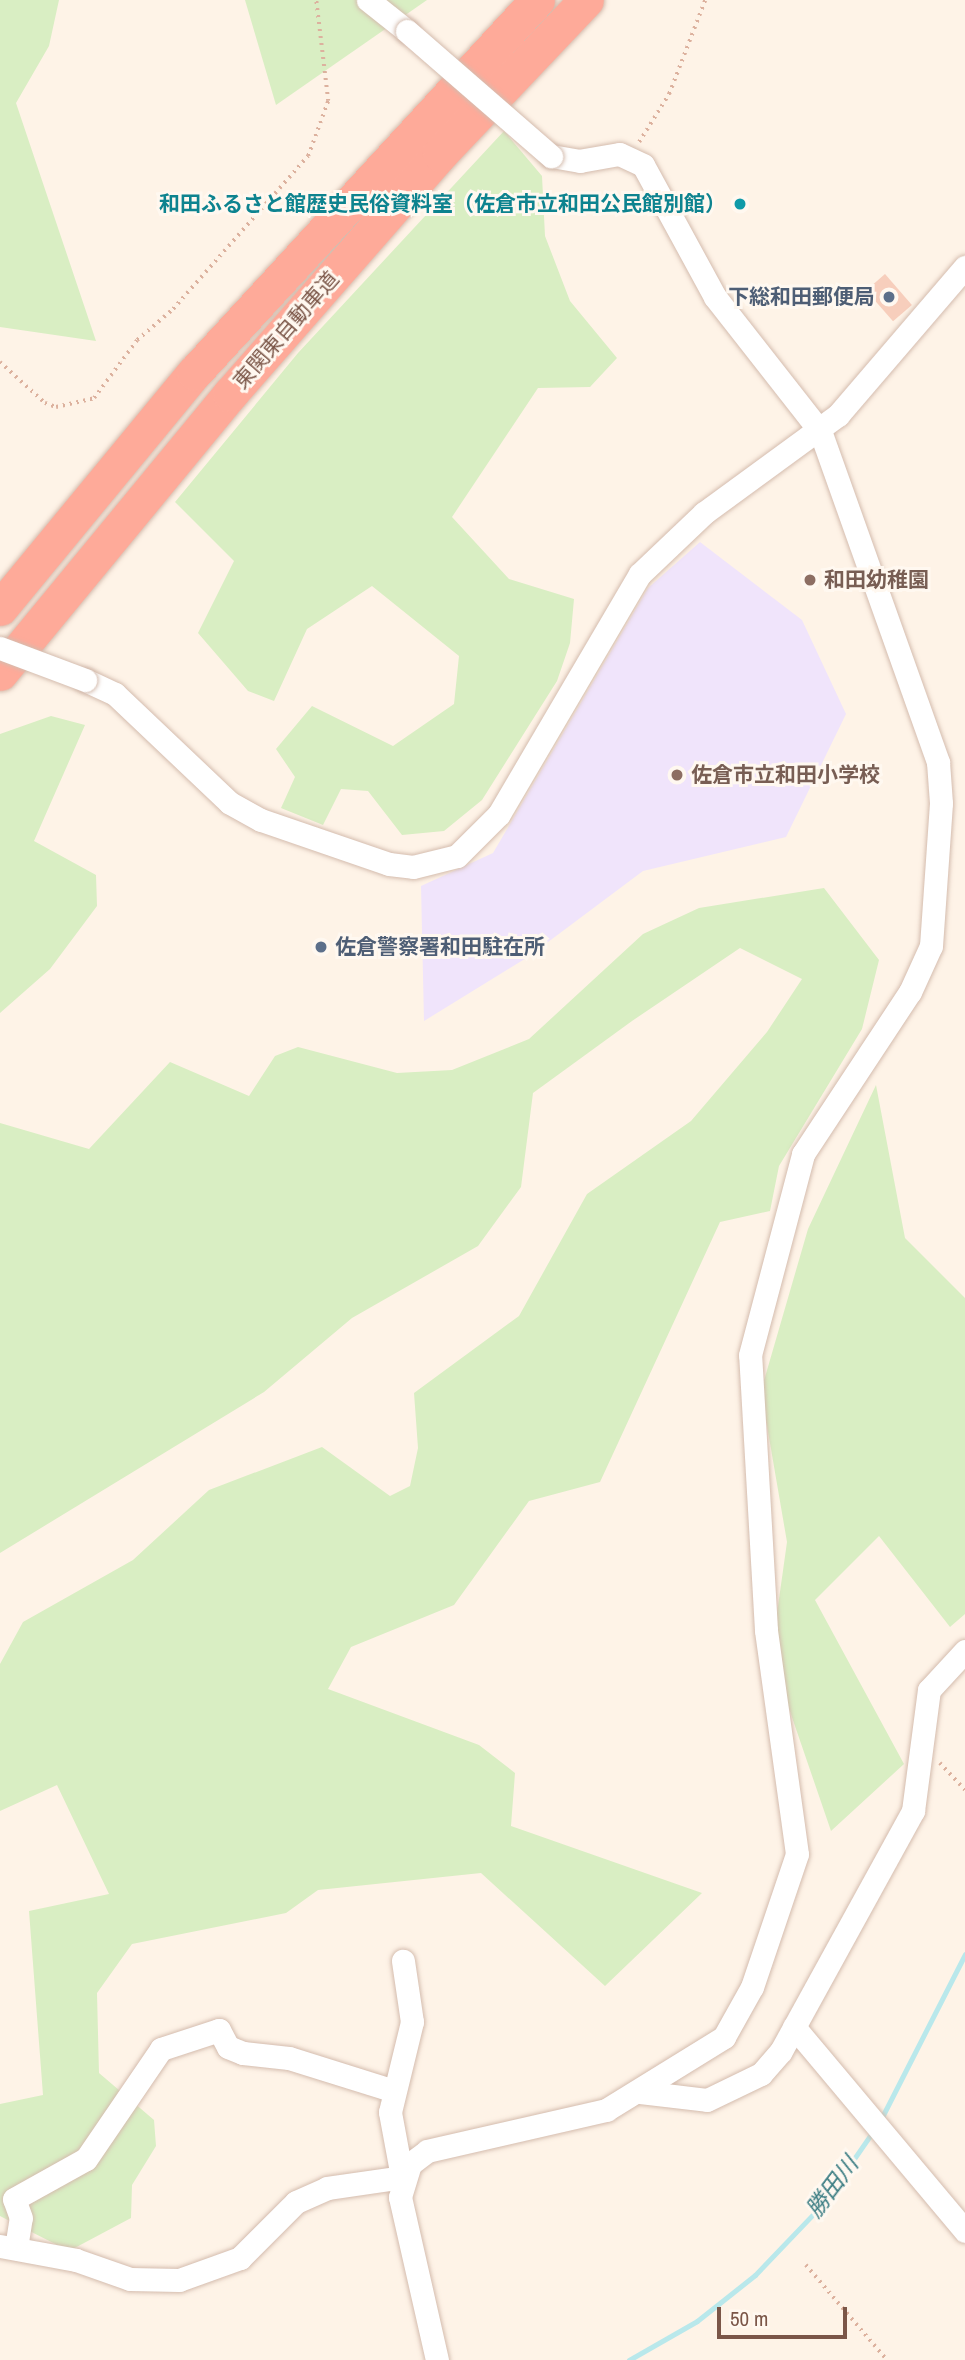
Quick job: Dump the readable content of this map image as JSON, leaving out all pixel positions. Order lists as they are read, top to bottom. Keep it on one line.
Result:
{"streets":{"highway":["東関東自動車道"]},"water":["勝田川"],"places":["和田ふるさと館歴史民俗資料室（佐倉市立和田公民館別館）","下総和田郵便局","和田幼稚園","佐倉市立和田小学校","佐倉警察署和田駐在所"],"scale_bar":"50 m"}
